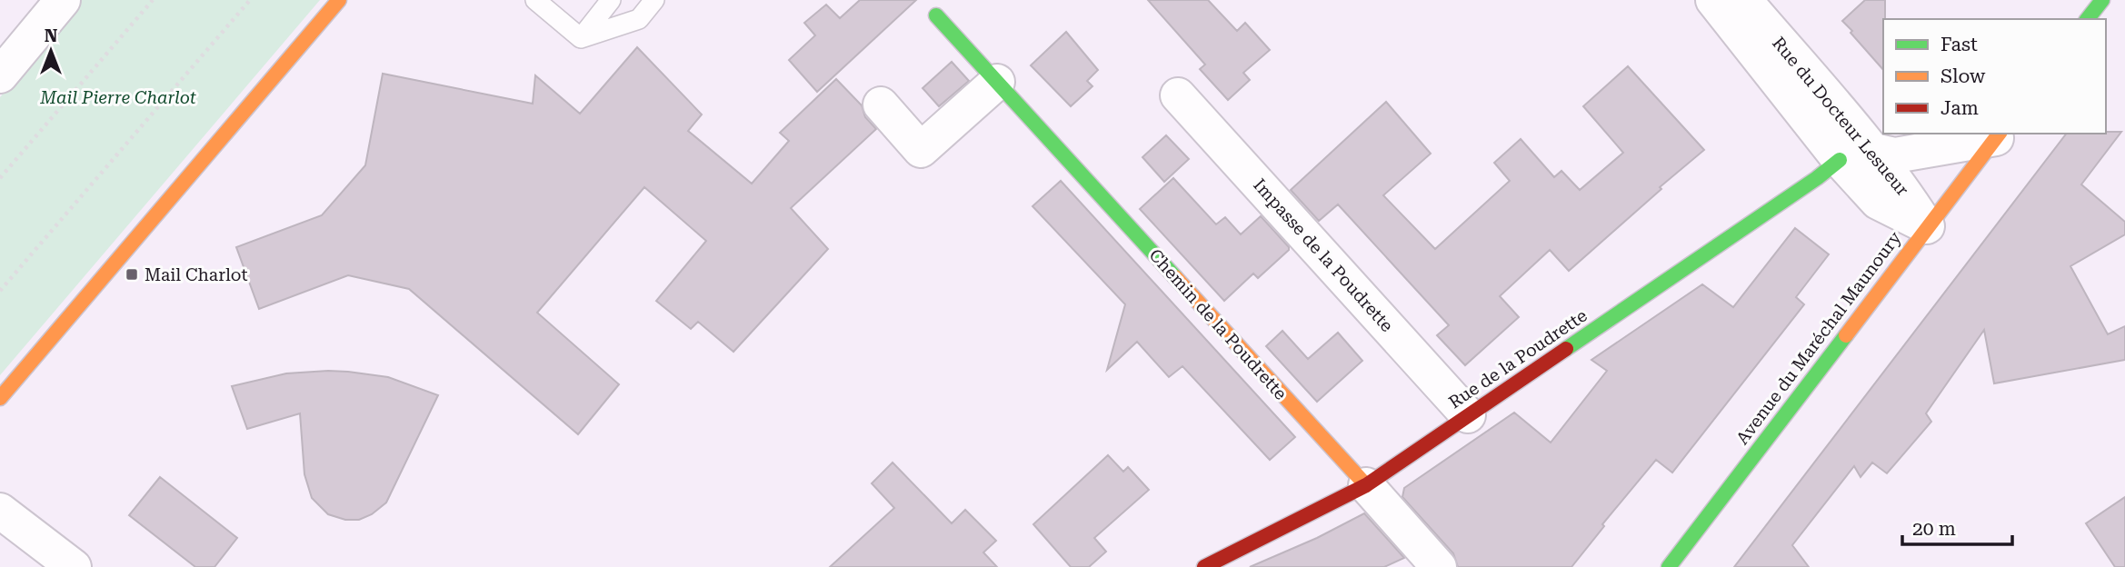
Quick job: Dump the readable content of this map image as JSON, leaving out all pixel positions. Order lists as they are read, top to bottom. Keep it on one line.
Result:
{"streets":{"street":["Rue du Docteur Lesueur","Impasse de la Poudrette","Chemin de la Poudrette","Avenue du Maréchal Maunoury","Rue de la Poudrette"]},"crossings":[["Rue du Docteur Lesueur","Avenue du Maréchal Maunoury"],["Rue du Docteur Lesueur","Rue de la Poudrette"],["Impasse de la Poudrette","Rue de la Poudrette"],["Chemin de la Poudrette","Rue de la Poudrette"]],"parks":["Mail Pierre Charlot"],"places":{"transit":["Mail Charlot"]},"legend":["Fast","Slow","Jam"],"scale_bar":"20 m","north":"top"}
